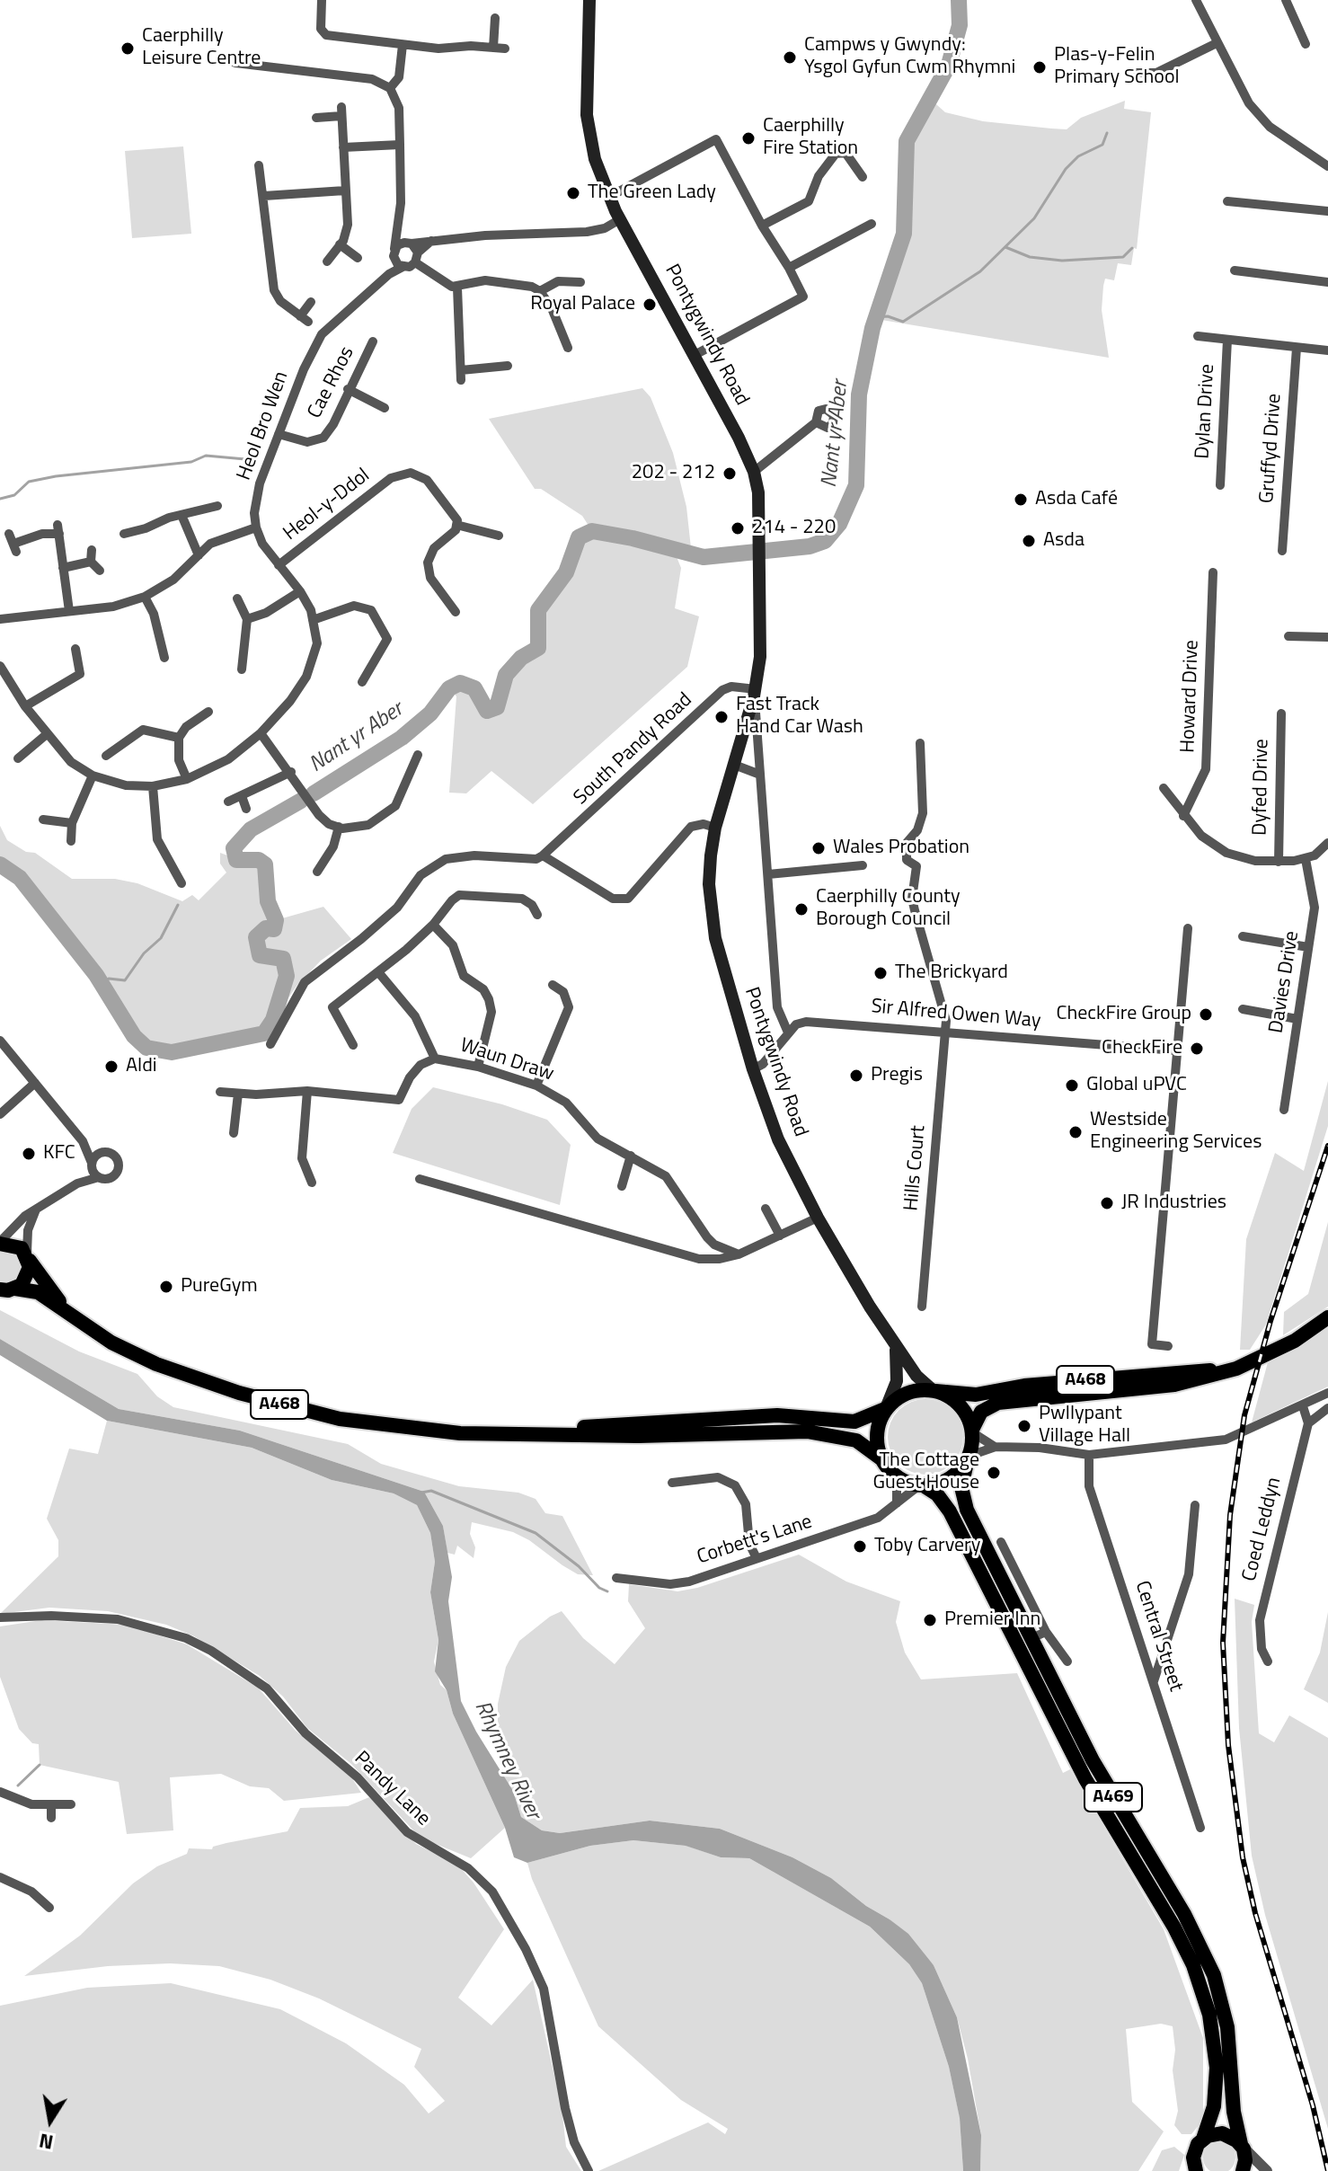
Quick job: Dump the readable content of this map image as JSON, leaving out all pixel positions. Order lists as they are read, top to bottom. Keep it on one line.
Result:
{"streets":{"main road":["Pontygwindy Road","A468","A469"],"street":["Cae Rhos","Dylan Drive","Heol Bro Wen","Gruffyd Drive","Heol-y-Ddol","Howard Drive","South Pandy Road","Dyfed Drive","Davies Drive","Sir Alfred Owen Way","Waun Draw","Hills Court","Coed Leddyn","Corbett's Lane","Central Street","Pandy Lane"]},"crossings":[["Pontygwindy Road","Heol Bro Wen"],["Pontygwindy Road","South Pandy Road"],["Pontygwindy Road","Sir Alfred Owen Way"],["Pontygwindy Road","A468"],["Pontygwindy Road","Corbett's Lane"],["Pontygwindy Road","A469"],["Cae Rhos","Heol Bro Wen"],["Sir Alfred Owen Way","Hills Court"],["A468","Corbett's Lane"],["A468","A469"],["Corbett's Lane","A469"]],"water":["Nant yr Aber","Rhymney River"],"places":["Caerphilly Leisure Centre","Campws y Gwyndy: Ysgol Gyfun Cwm Rhymni","Plas-y-Felin Primary School","Caerphilly Fire Station","The Green Lady","Royal Palace","202 - 212","Asda Café","214 - 220","Asda","Fast Track Hand Car Wash","Wales Probation","Caerphilly County Borough Council","The Brickyard","CheckFire Group","CheckFire","Aldi","Pregis","Global uPVC","Westside Engineering Services","KFC","JR Industries","PureGym","Pwllypant Village Hall","The Cottage Guest House","Toby Carvery","Premier Inn"],"north":"bottom"}
